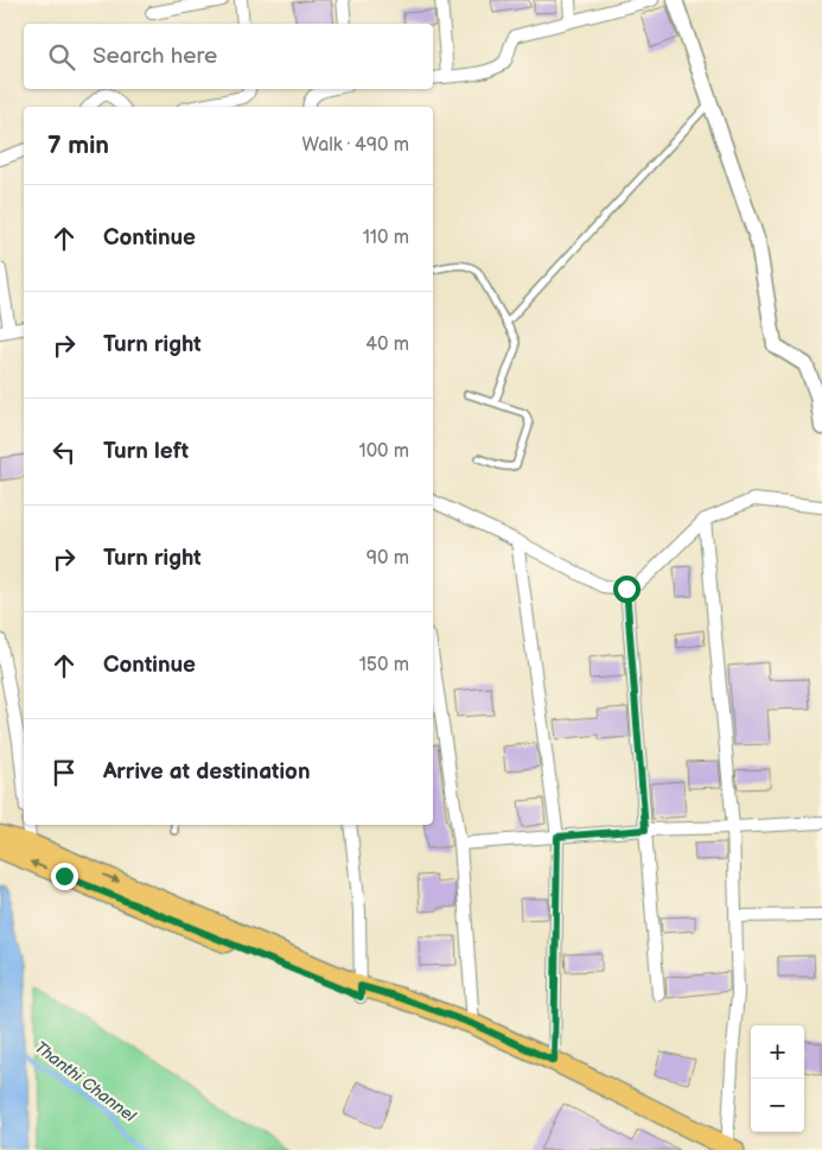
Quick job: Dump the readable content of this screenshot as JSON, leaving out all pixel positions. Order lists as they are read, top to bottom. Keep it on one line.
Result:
{"water":["Thanthi Channel"],"page":{"search":"Search here","heading":["7 min","Walk · 490 m"],"list":[["Continue","110 m"],["Turn right","40 m"],["Turn left","100 m"],["Turn right","90 m"],["Continue","150 m"],"Arrive at destination"],"map_buttons":["+","−"]}}
